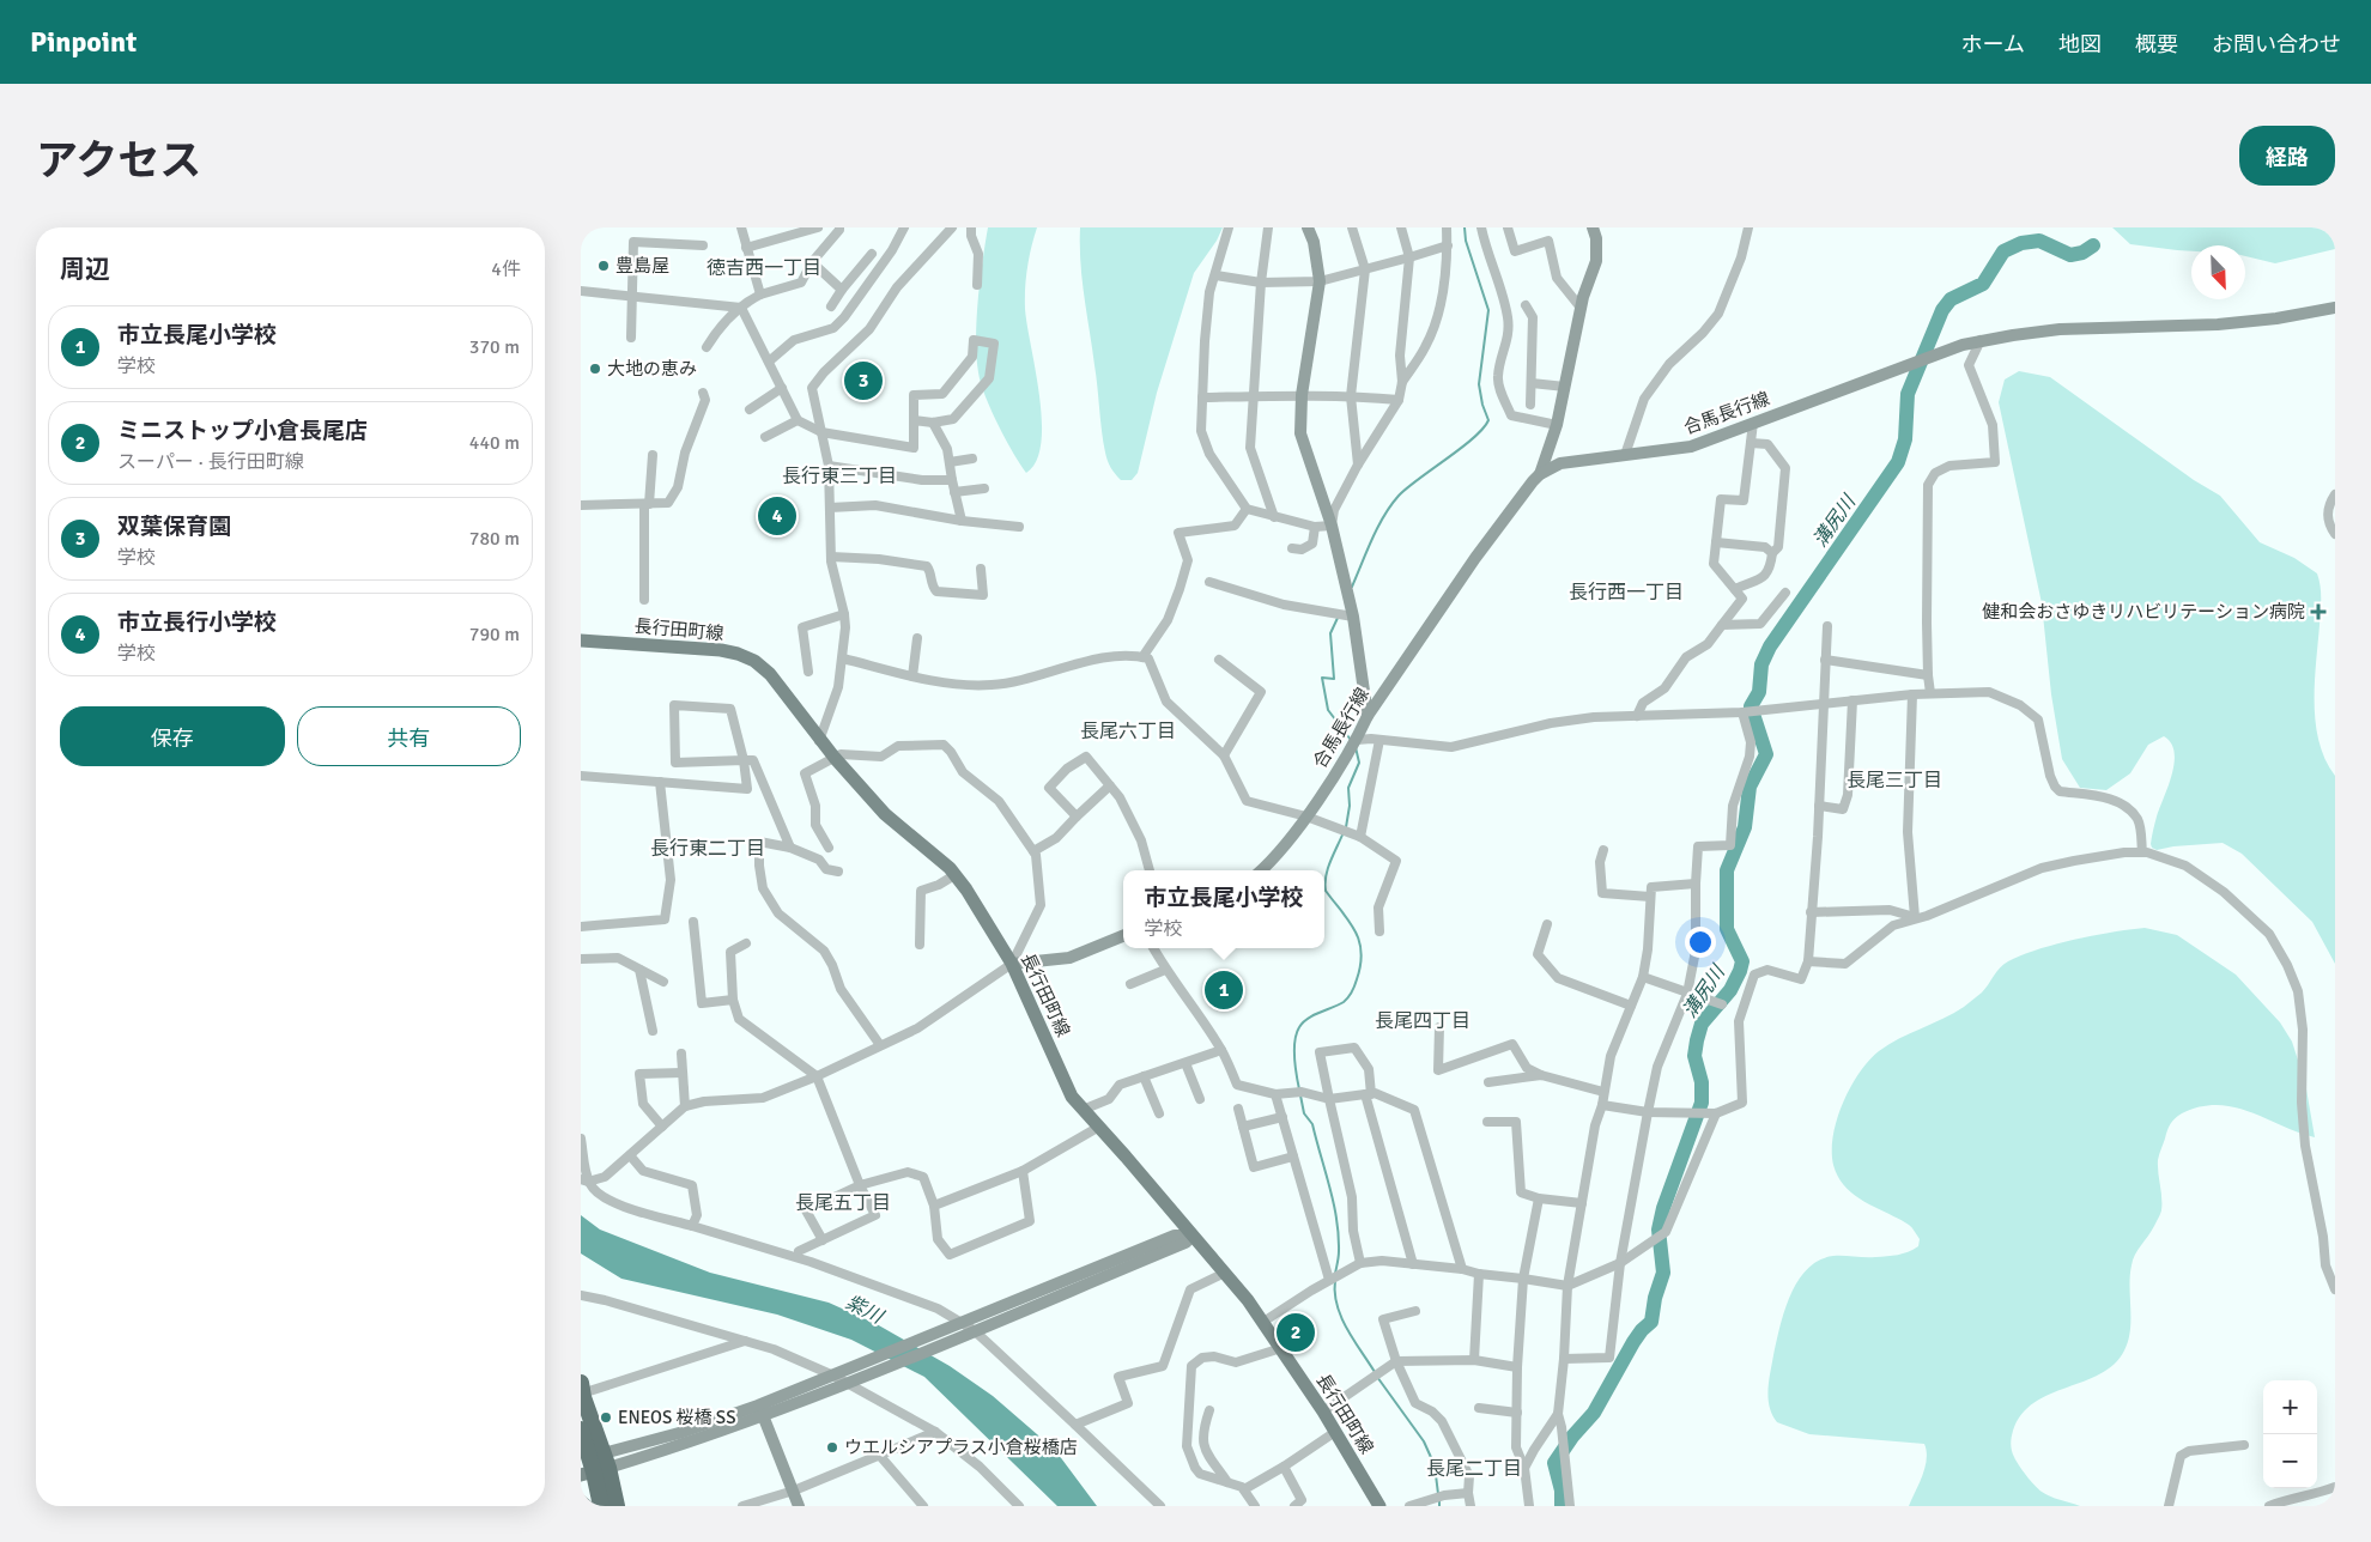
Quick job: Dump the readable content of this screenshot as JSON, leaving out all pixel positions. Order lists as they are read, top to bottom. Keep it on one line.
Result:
{"streets":{"main road":["長行田町線"],"street":["合馬長行線"]},"districts":["徳吉西一丁目","長行東三丁目","長行西一丁目","長尾六丁目","長尾三丁目","長行東二丁目","長尾四丁目","長尾五丁目","長尾二丁目"],"water":["溝尻川","紫川"],"places":{"other":["豊島屋","大地の恵み","ENEOS 桜橋 SS","ウエルシアプラス小倉桜橋店"],"health":["健和会おさゆきリハビリテーション病院"]},"north":"bottom right","page":{"header":"Pinpoint","nav":["ホーム","地図","概要","お問い合わせ"],"title":"アクセス","buttons":["経路",["保存","共有"]],"heading":["周辺","4件"],"list":[{"mark":"1","name":"市立長尾小学校","note":"学校","value":"370 m"},{"mark":"2","name":"ミニストップ小倉長尾店","note":"スーパー · 長行田町線","value":"440 m"},{"mark":"3","name":"双葉保育園","note":"学校","value":"780 m"},{"mark":"4","name":"市立長行小学校","note":"学校","value":"790 m"}],"pins":["3","4","1","2"],"popup":["市立長尾小学校","学校"],"map_buttons":["+","−"]}}
